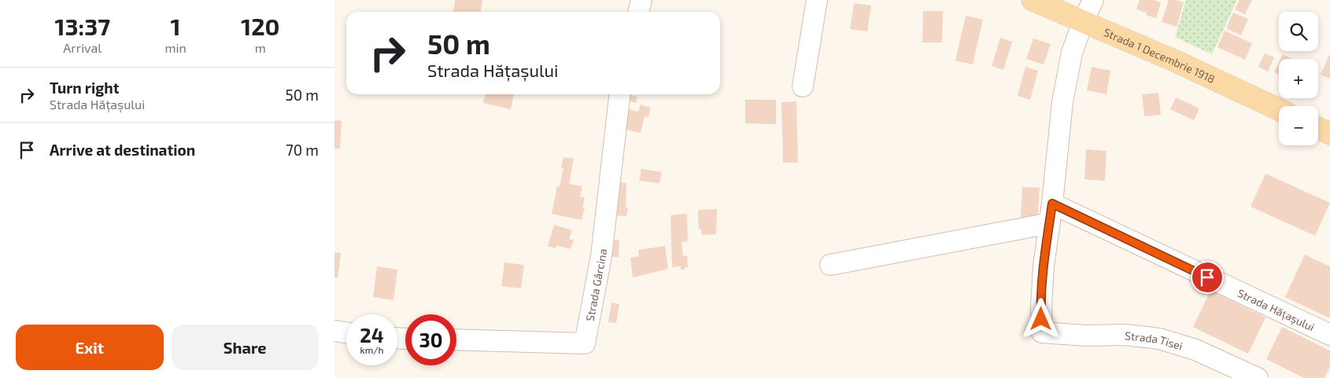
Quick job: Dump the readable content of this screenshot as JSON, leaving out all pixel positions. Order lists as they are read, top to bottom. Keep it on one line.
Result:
{"streets":{"main road":["Strada 1 Decembrie 1918"],"street":["Strada Gârcina","Strada Hățașului","Strada Tisei"]},"page":{"eta":["13:37","Arrival","1","min","120","m"],"map_buttons":["+","−"],"turn":["50 m","Strada Hățașului"],"list":[{"name":"Turn right","note":"Strada Hățașului","value":"50 m"},{"name":"Arrive at destination","value":"70 m"}],"speed":"24 km/h","limit":"30","buttons":["Exit","Share"]}}
